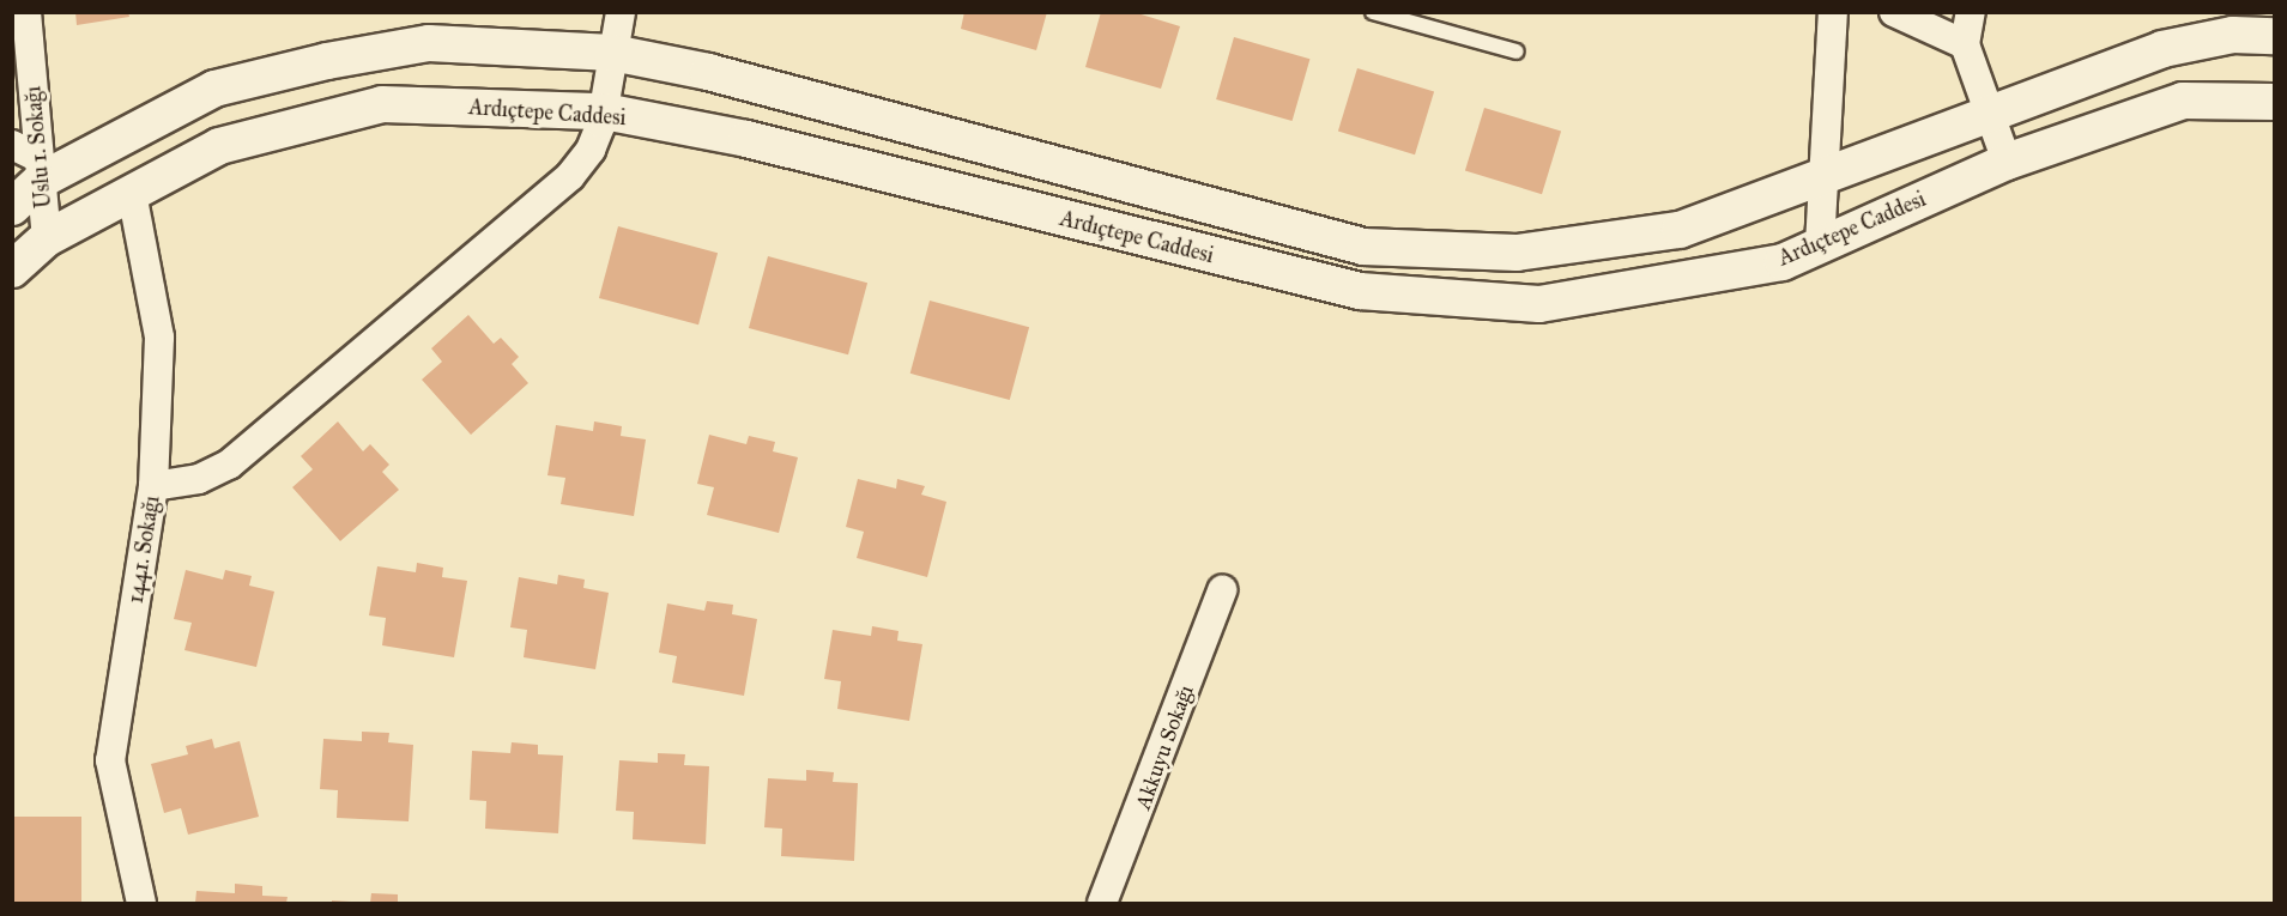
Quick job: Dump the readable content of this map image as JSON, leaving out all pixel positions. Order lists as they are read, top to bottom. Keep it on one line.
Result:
{"streets":{"street":["Ardıçtepe Caddesi","Uslu 1. Sokağı","1441. Sokağı","Akkuyu Sokağı"]},"crossings":[["Ardıçtepe Caddesi","Uslu 1. Sokağı"],["Ardıçtepe Caddesi","1441. Sokağı"]]}
